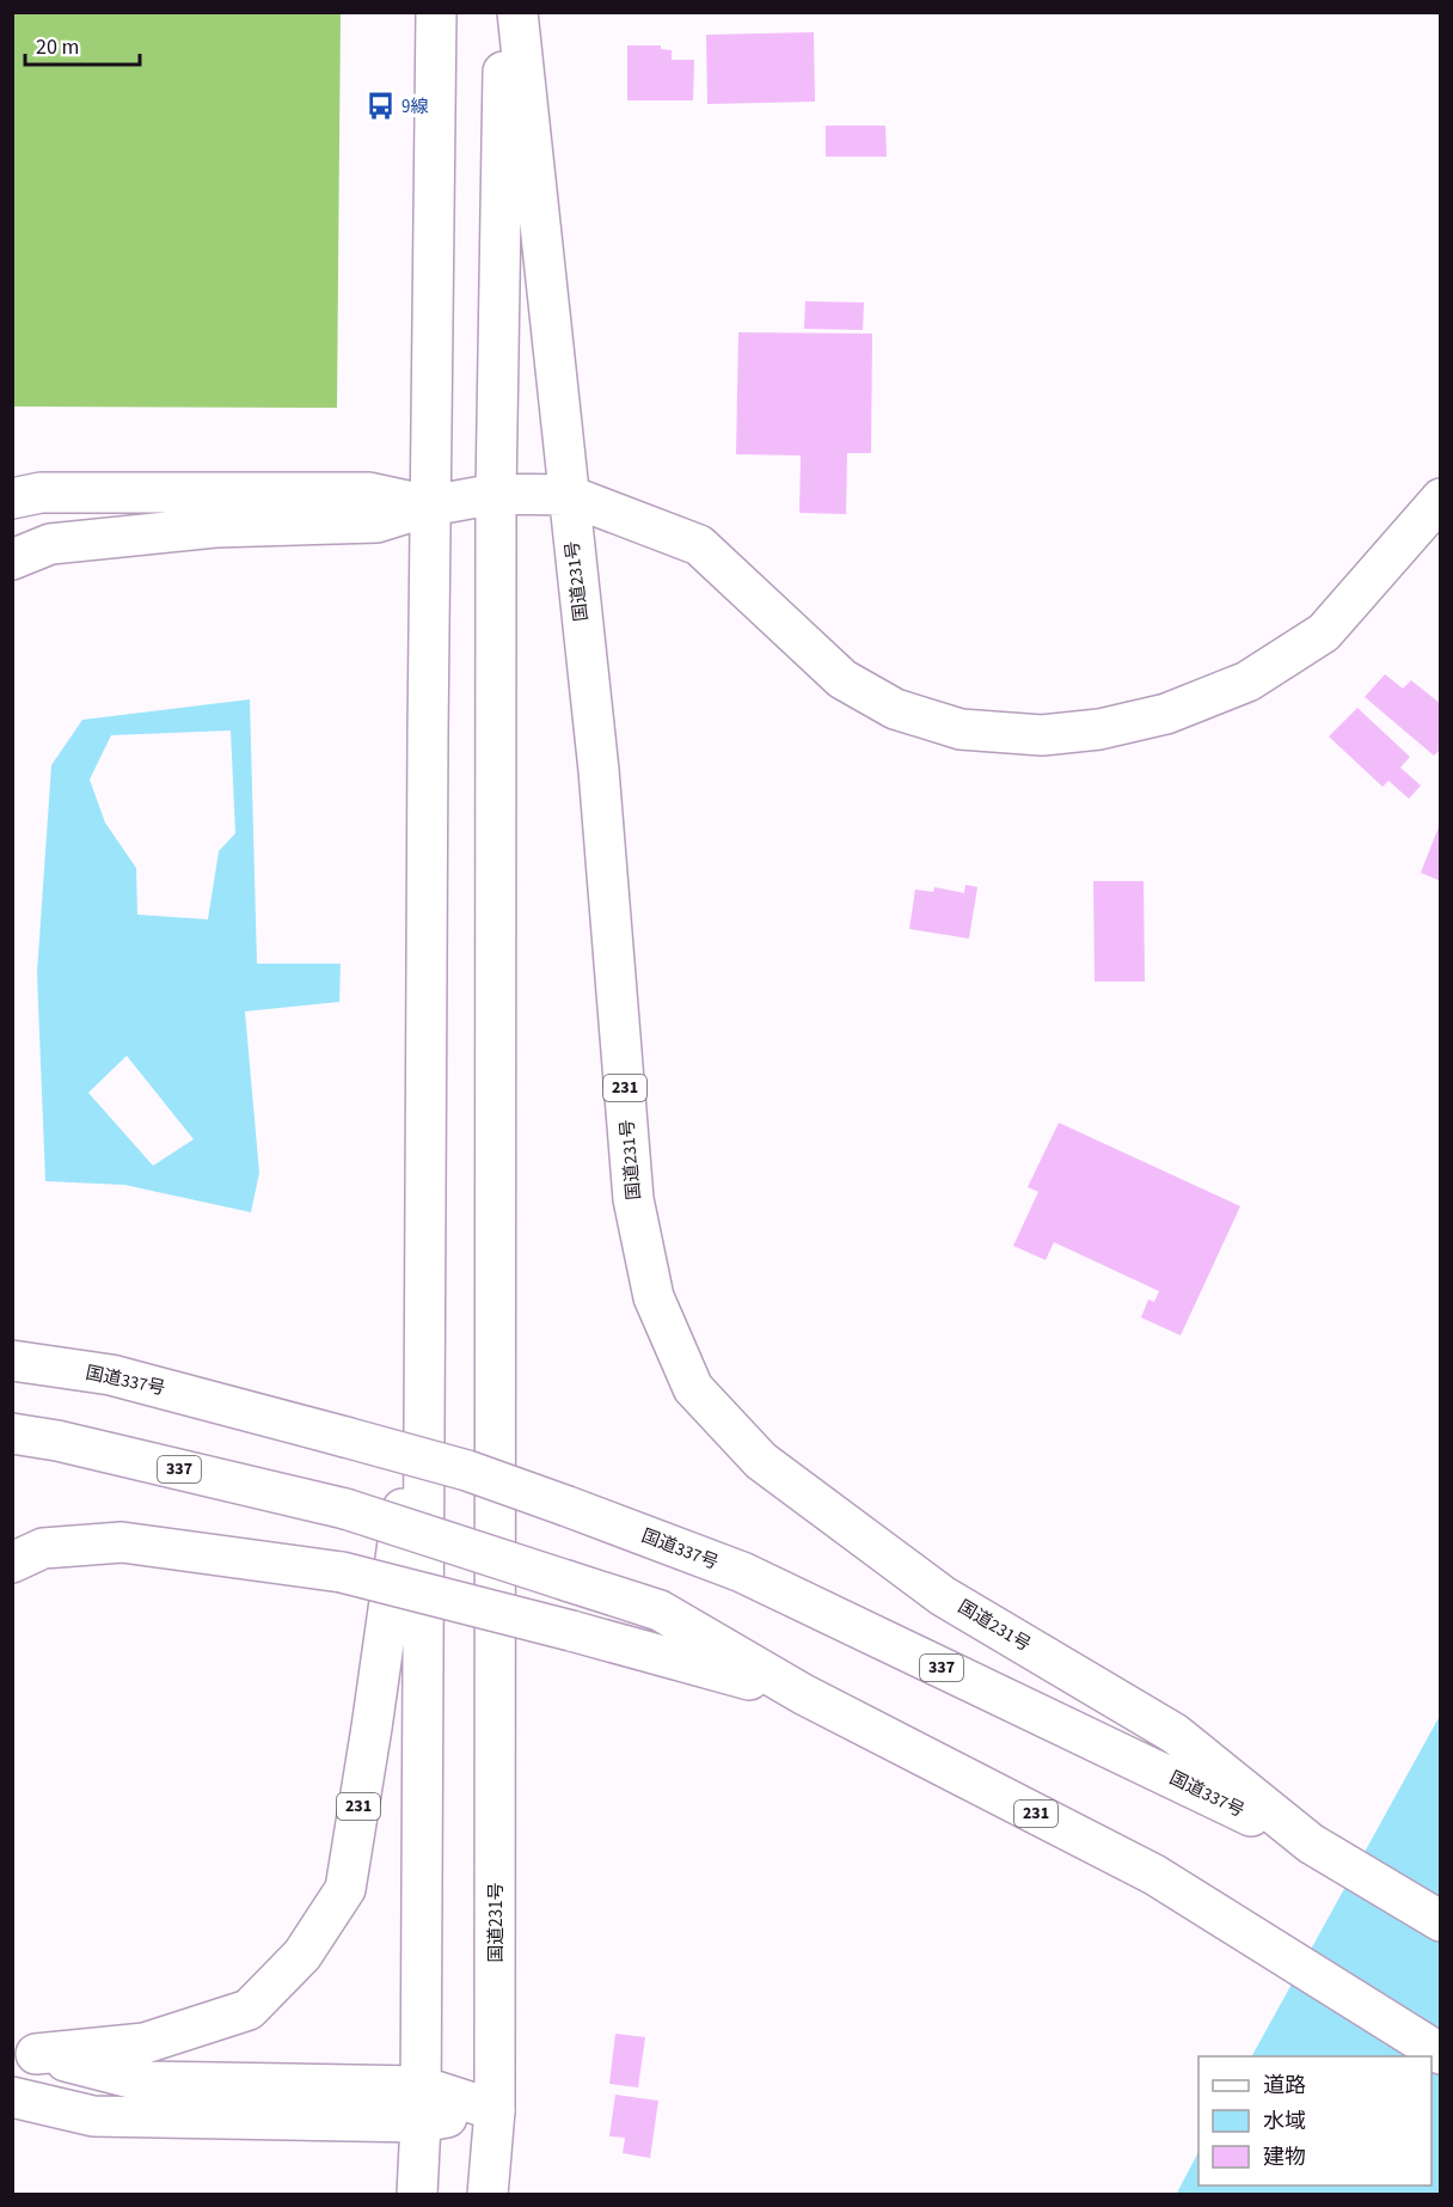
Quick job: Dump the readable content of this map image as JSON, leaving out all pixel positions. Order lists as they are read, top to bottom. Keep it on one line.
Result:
{"streets":{"main road":["国道231号","231","国道337号","337"]},"crossings":[["国道231号","231"],["国道231号","国道337号"],["231","国道337号"],["231","337"]],"places":{"bus stop":["9線"]},"legend":["道路","水域","建物"],"scale_bar":"20 m"}
